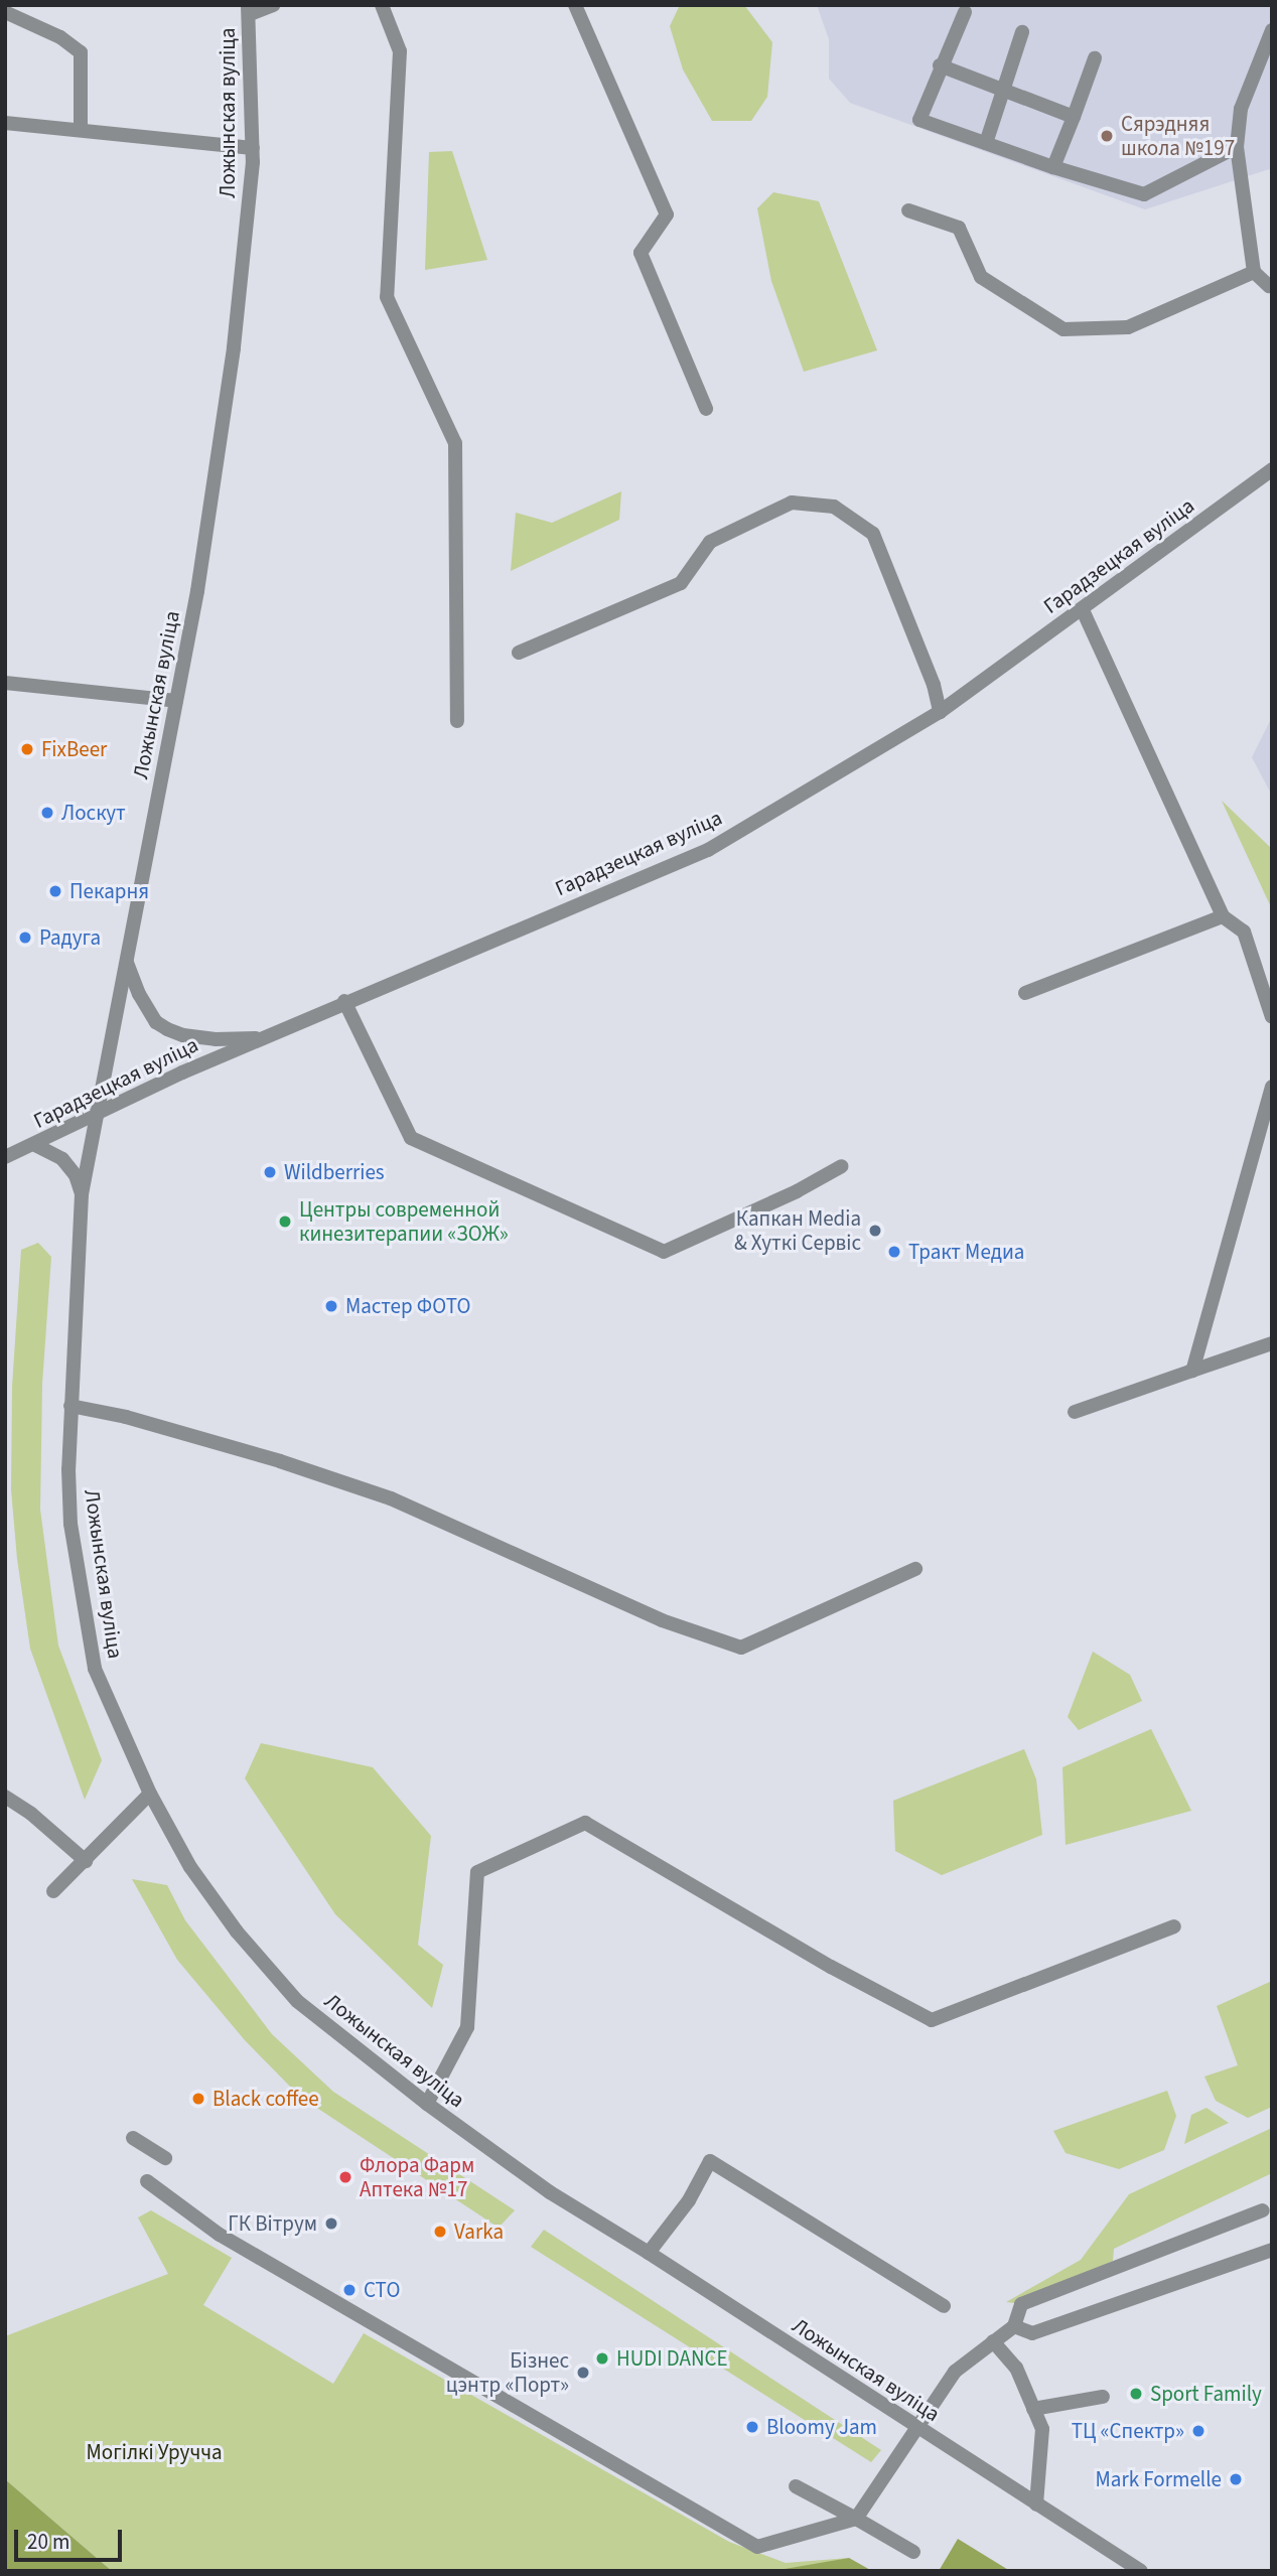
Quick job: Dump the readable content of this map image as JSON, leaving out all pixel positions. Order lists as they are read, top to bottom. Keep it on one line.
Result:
{"streets":{"street":["Ложынская вуліца","Гарадзецкая вуліца"]},"crossings":[["Ложынская вуліца","Гарадзецкая вуліца"]],"parks":["Могілкі Уручча"],"places":["Сярэдняя школа №197","FixBeer","Лоскут","Пекарня","Радуга","Wildberries","Центры современной кинезитерапии «ЗОЖ»","Капкан Media & Хуткі Сервіс","Тракт Медиа","Мастер ФОТО","Black coffee","Флора Фарм Аптека №17","ГК Вітрум","Varka","СТО","HUDI DANCE","Бізнес цэнтр «Порт»","Sport Family","Bloomy Jam","ТЦ «Спектр»","Mark Formelle"],"scale_bar":"20 m"}
